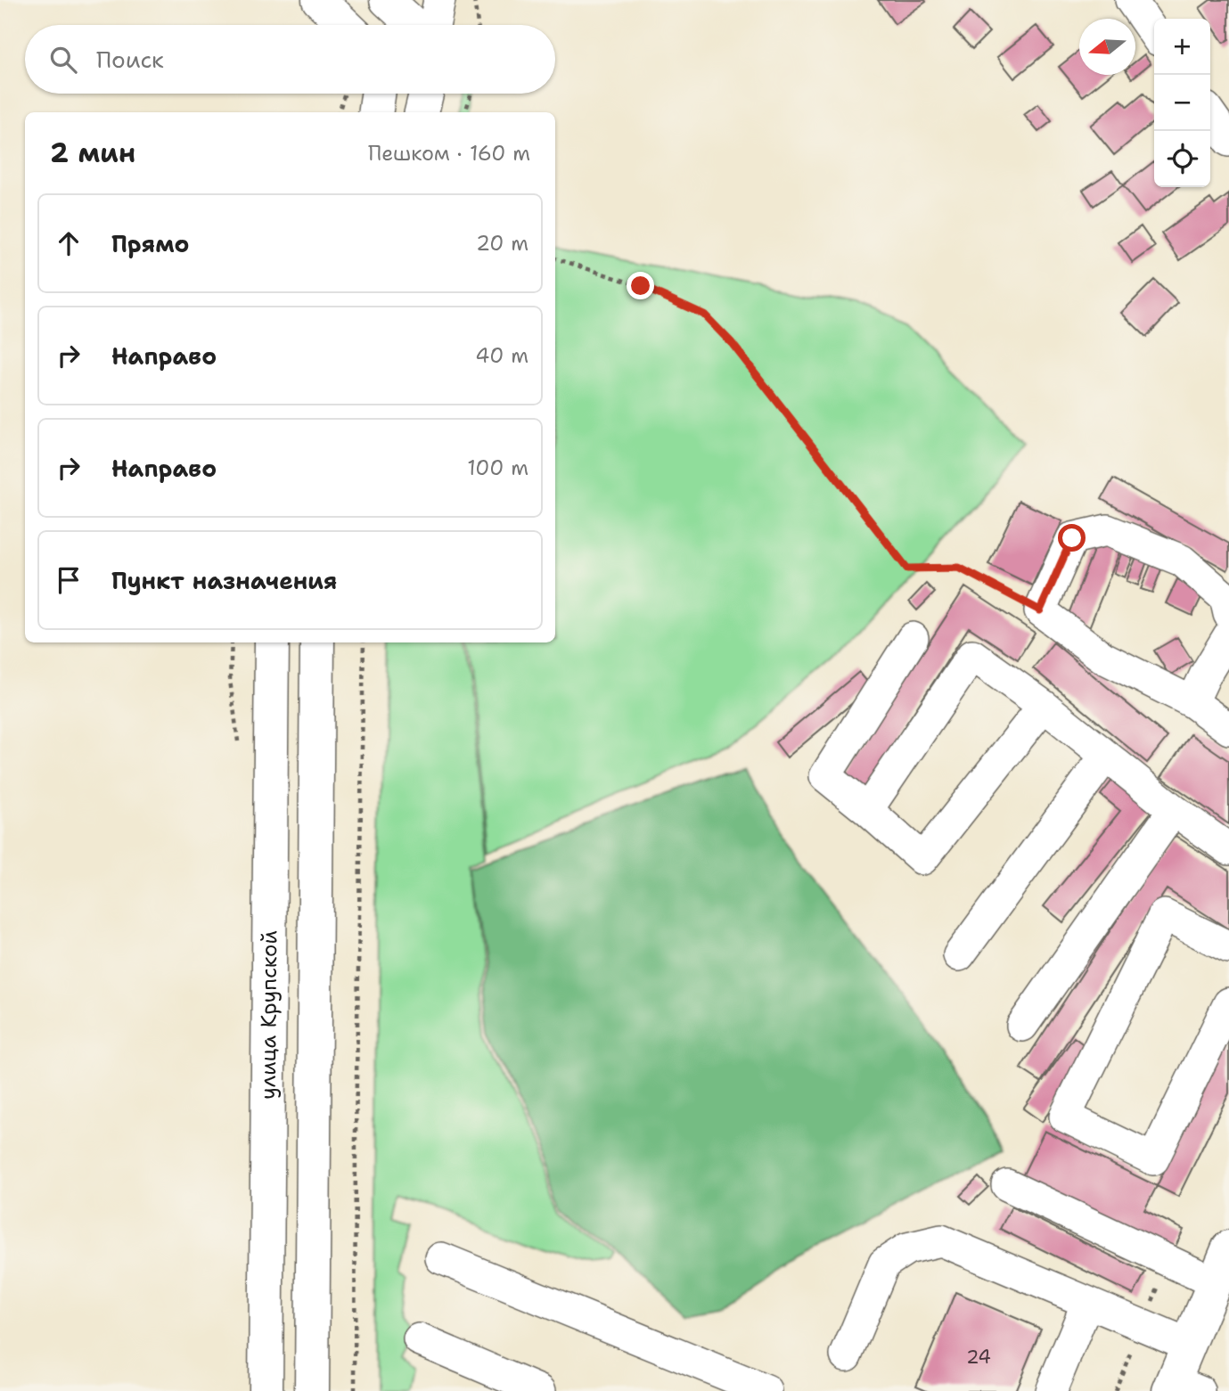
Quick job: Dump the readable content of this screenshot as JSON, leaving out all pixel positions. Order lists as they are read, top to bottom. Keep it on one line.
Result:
{"streets":{"main road":["улица Крупской"]},"house_numbers":["24"],"north":"left","page":{"map_buttons":["+","−"],"search":"Поиск","heading":["2 мин","Пешком · 160 m"],"list":[["Прямо","20 m"],["Направо","40 m"],["Направо","100 m"],"Пункт назначения"]}}
